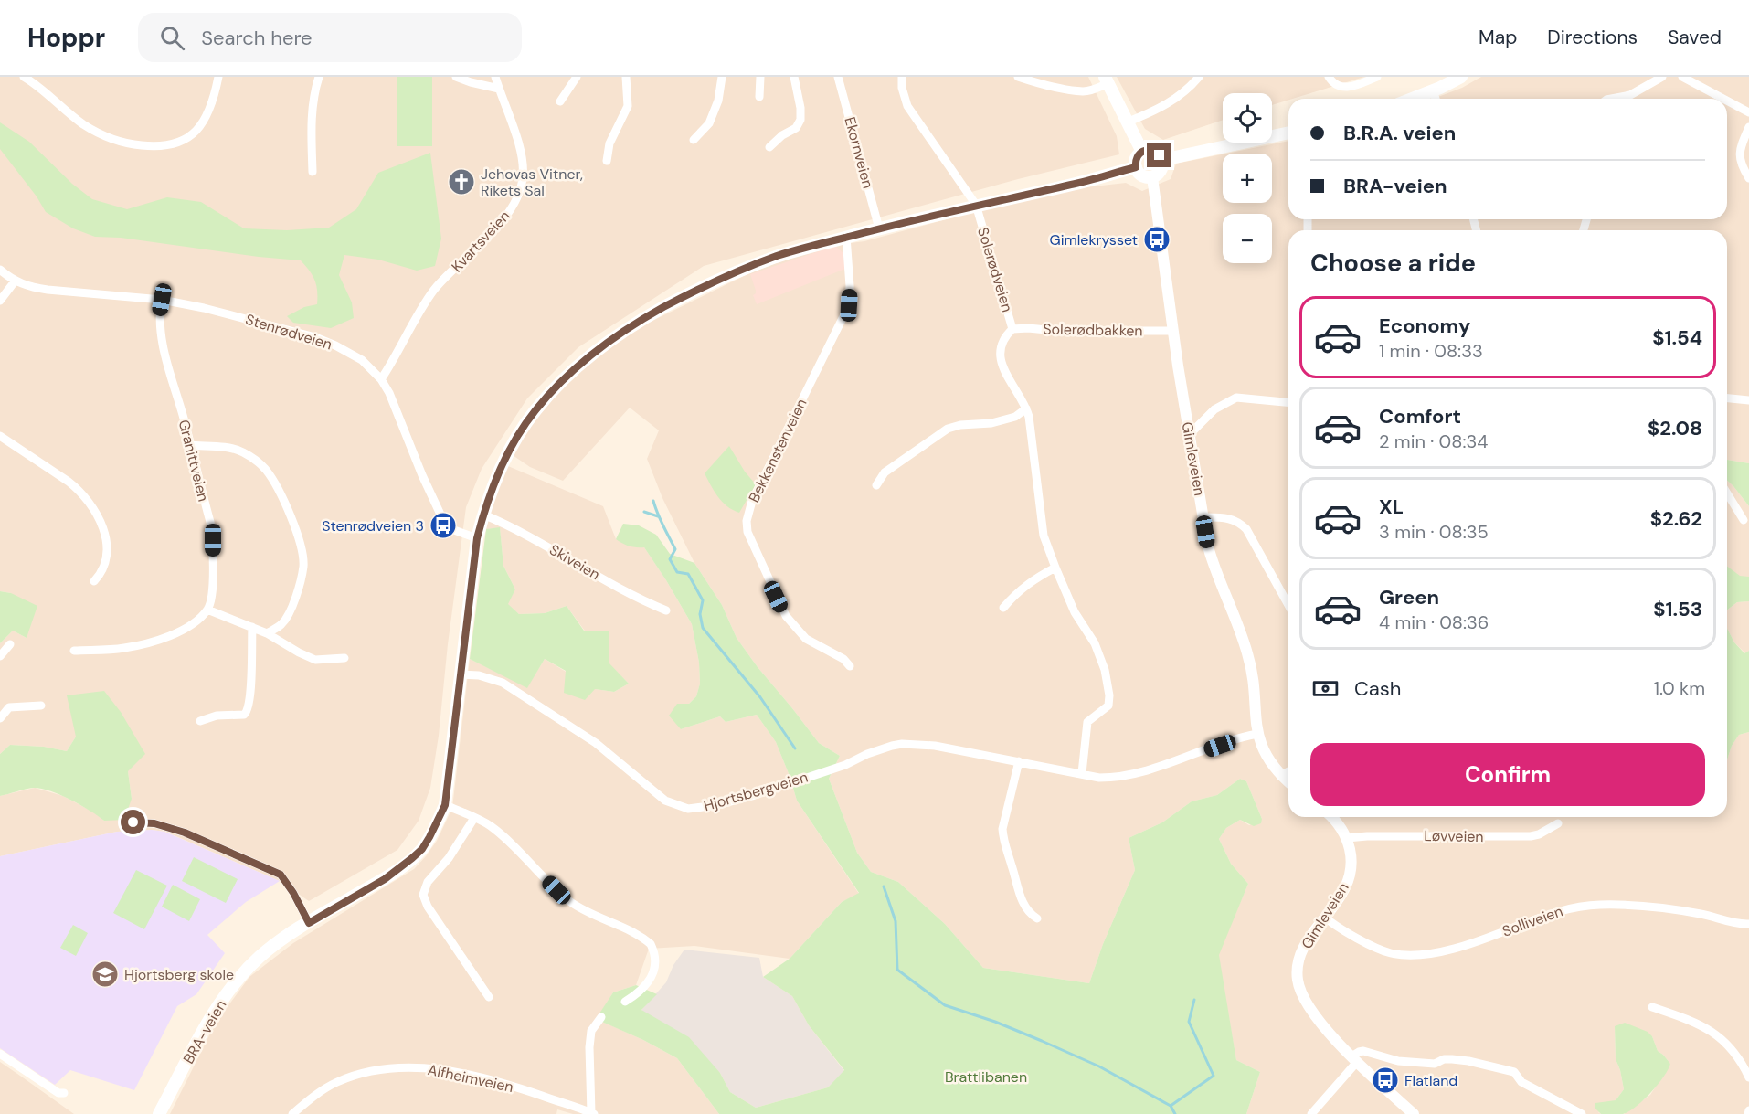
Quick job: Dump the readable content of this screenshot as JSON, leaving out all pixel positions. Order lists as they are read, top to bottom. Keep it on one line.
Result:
{"streets":{"main road":["BRA-veien"],"street":["Ekornveien","Kvartsveien","Solerødveien","Solerødbakken","Stenrødveien","Bekkenstenveien","Gimleveien","Granittveien","Skiveien","Hjortsbergveien","Løvveien","Solliveien","Alfheimveien"]},"crossings":[["Ekornveien","BRA-veien"],["Kvartsveien","Stenrødveien"],["Solerødveien","Solerødbakken"],["Solerødveien","Hjortsbergveien"],["Solerødveien","BRA-veien"],["Solerødbakken","Gimleveien"],["Stenrødveien","Granittveien"],["Stenrødveien","BRA-veien"],["Bekkenstenveien","BRA-veien"],["Gimleveien","Hjortsbergveien"],["Gimleveien","Løvveien"],["Gimleveien","Solliveien"],["Gimleveien","BRA-veien"],["Skiveien","BRA-veien"],["Hjortsbergveien","BRA-veien"]],"parks":["Brattlibanen"],"places":{"church":["Jehovas Vitner, Rikets Sal"],"bus stop":["Gimlekrysset","Stenrødveien 3","Flatland"],"school or university":["Hjortsberg skole"]},"page":{"header":"Hoppr","search":"Search here","nav":["Map","Directions","Saved"],"map_buttons":["+","−"],"banner":["B.R.A. veien","BRA-veien"],"heading":"Choose a ride","list":[{"name":"Economy","note":"1 min · 08:33","value":"$1.54"},{"name":"Comfort","note":"2 min · 08:34","value":"$2.08"},{"name":"XL","note":"3 min · 08:35","value":"$2.62"},{"name":"Green","note":"4 min · 08:36","value":"$1.53"}],"pay":["Cash","1.0 km"],"buttons":"Confirm"}}
